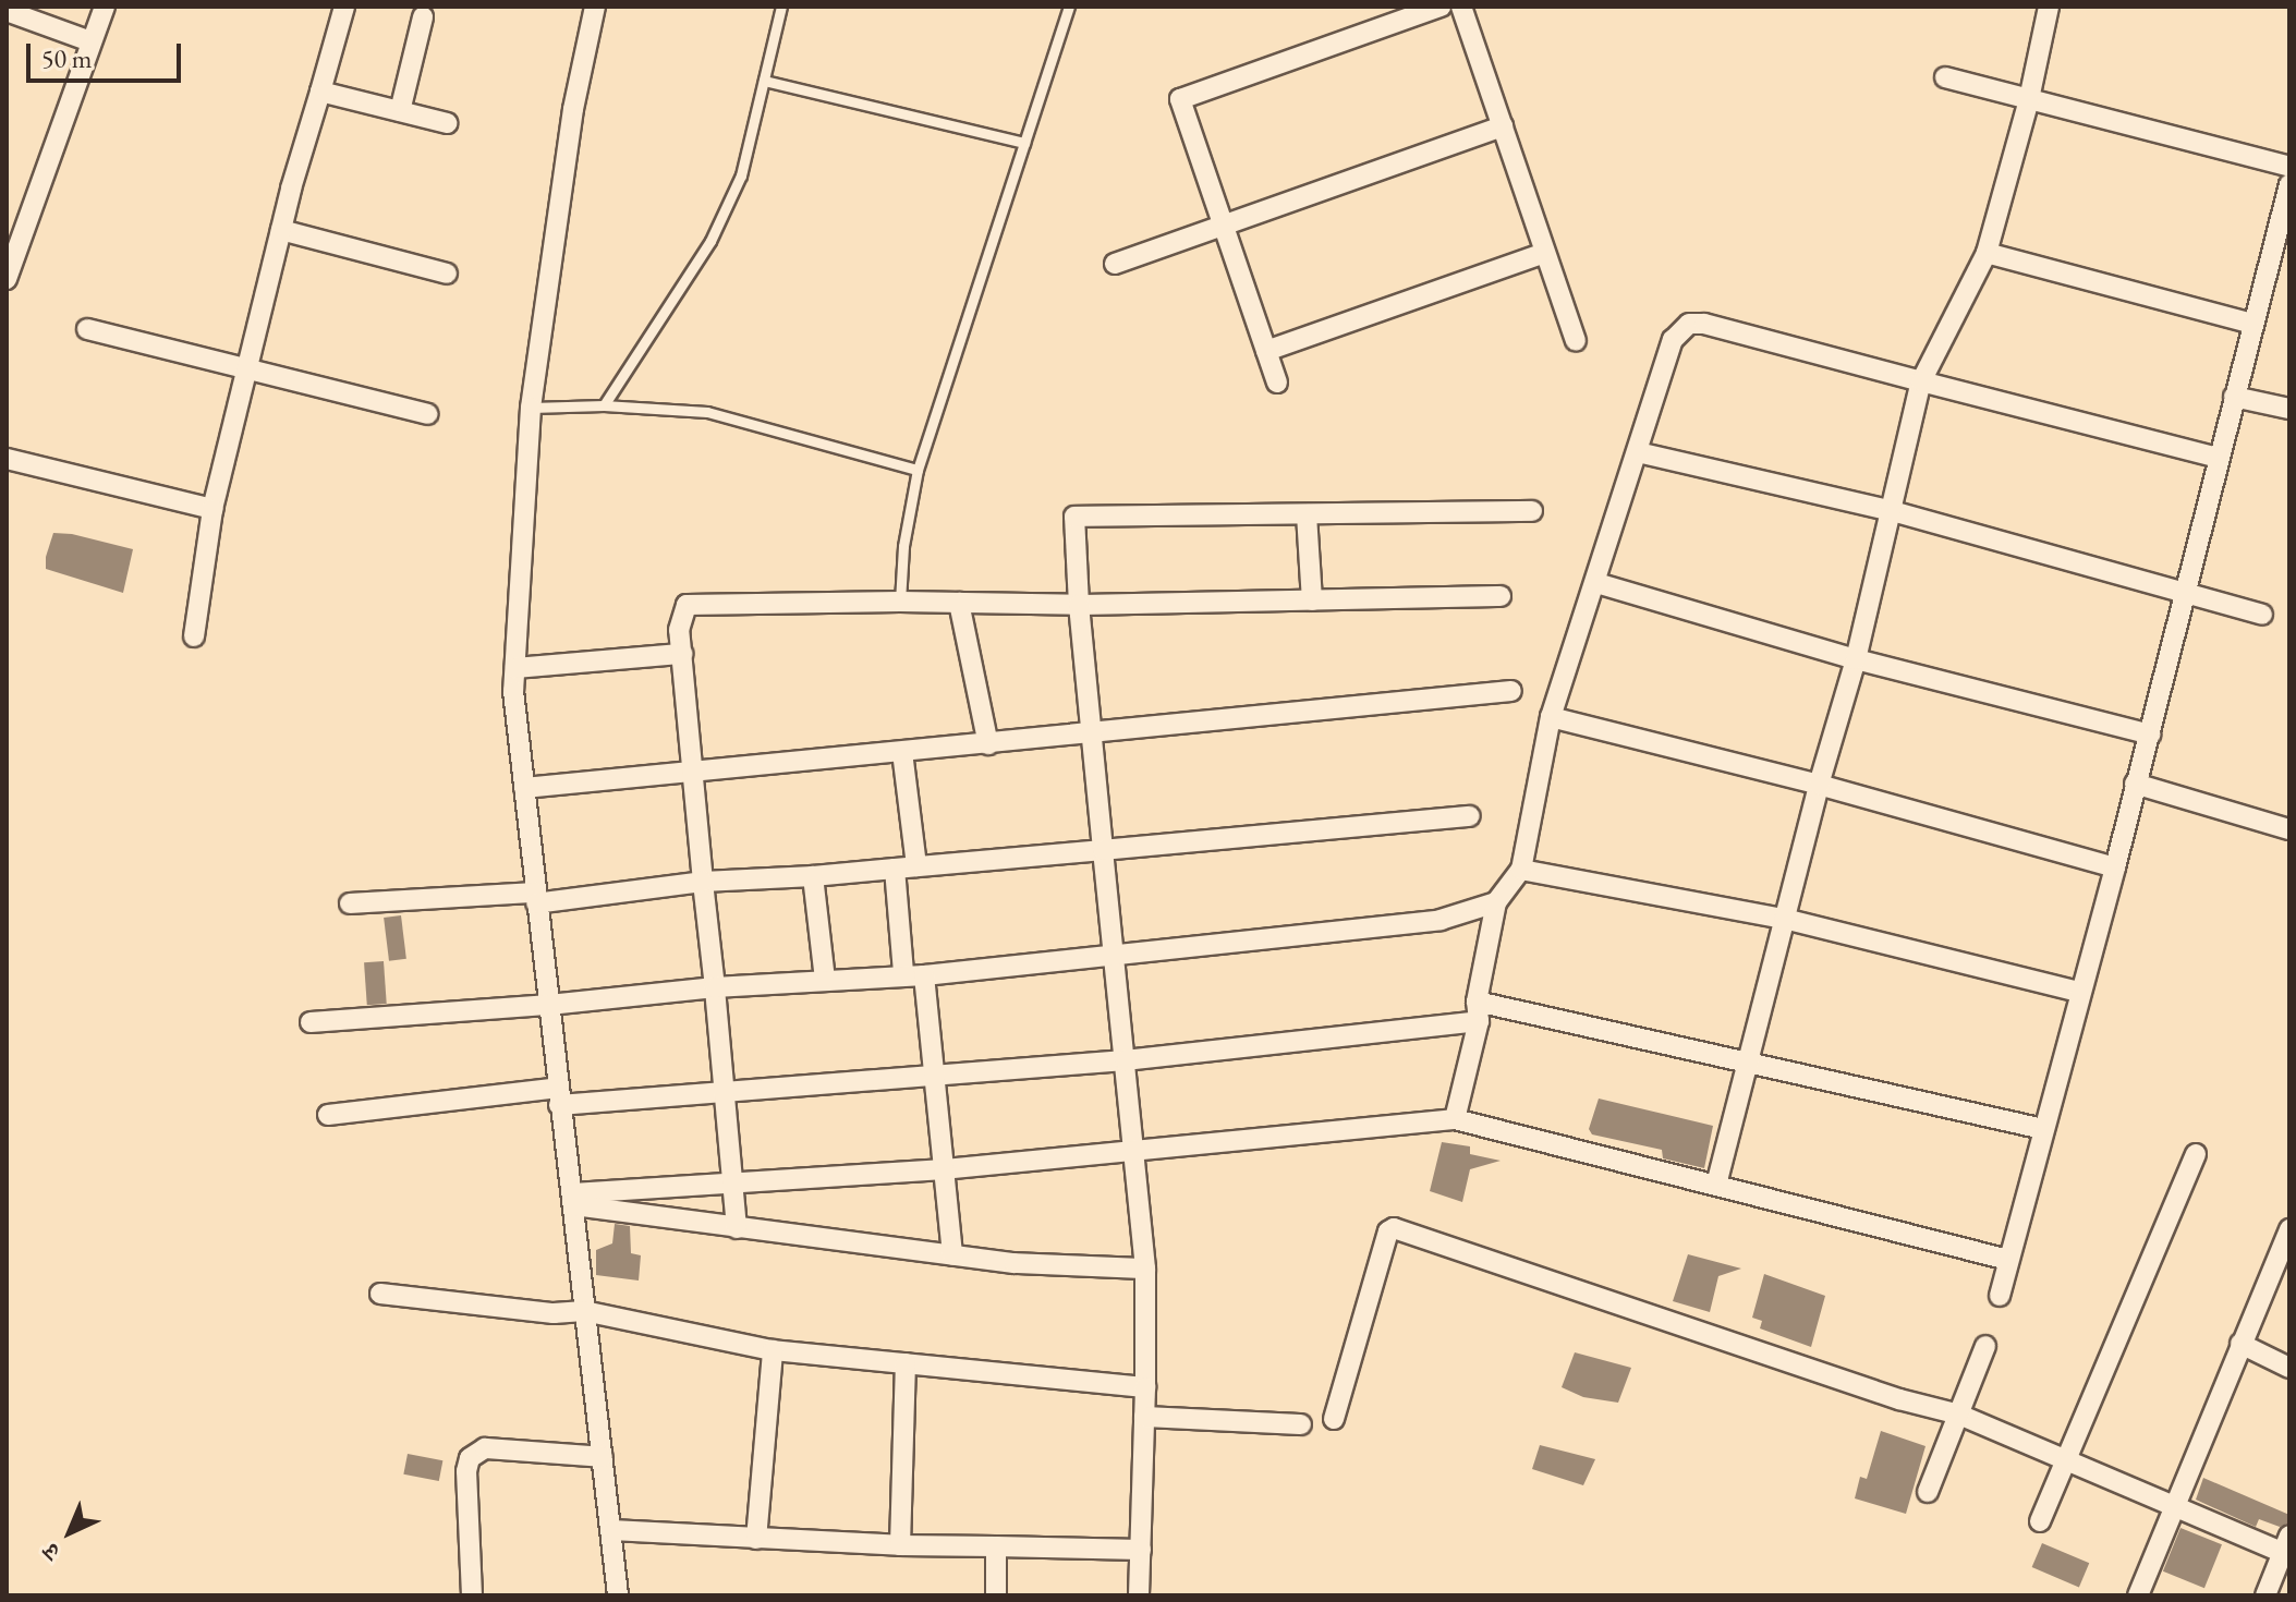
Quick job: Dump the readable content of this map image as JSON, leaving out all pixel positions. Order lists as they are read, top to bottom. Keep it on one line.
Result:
{"scale_bar":"50 m","north":"bottom left"}
